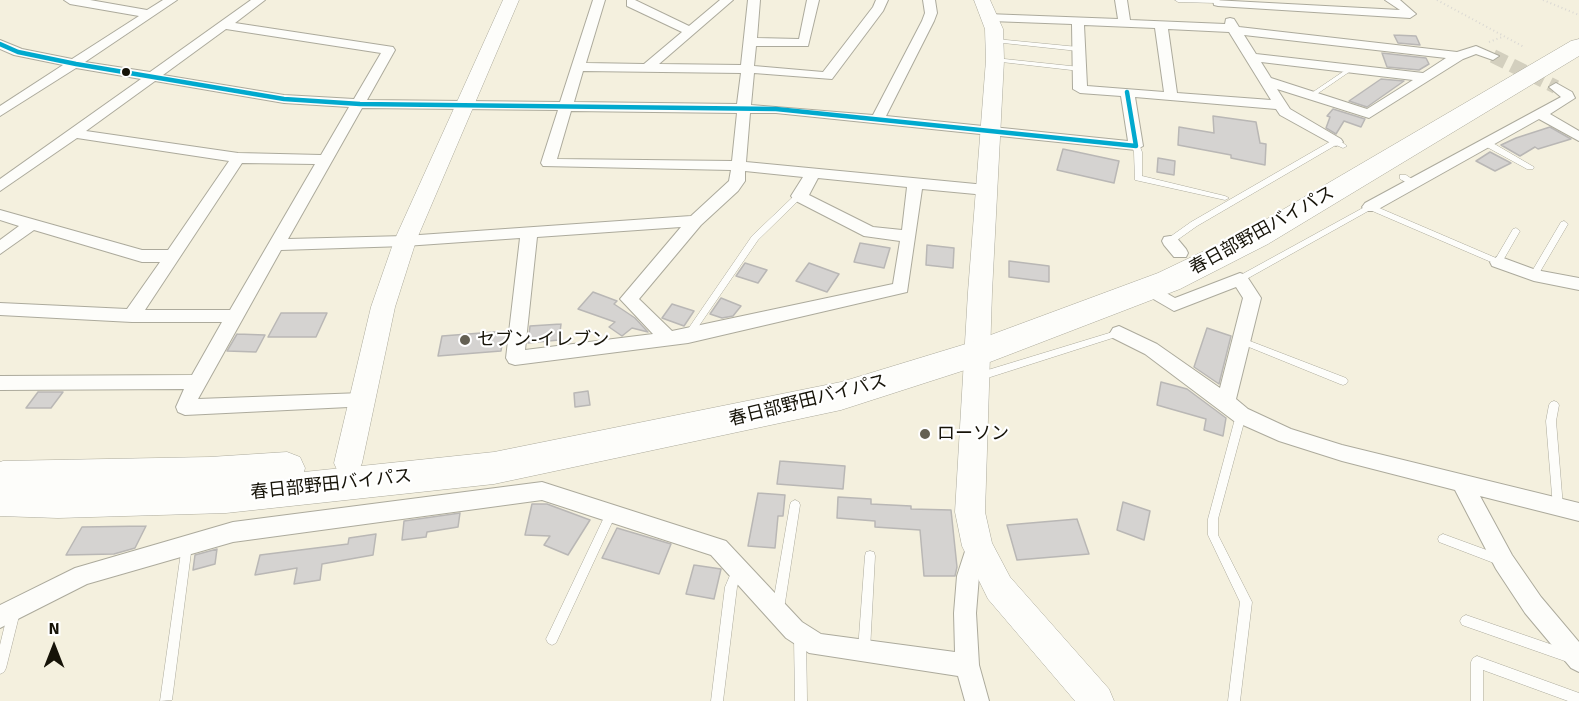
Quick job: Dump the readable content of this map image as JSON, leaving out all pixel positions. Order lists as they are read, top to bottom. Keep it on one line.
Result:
{"streets":{"highway":["春日部野田バイパス"]},"places":["セブン-イレブン","ローソン"],"north":"top"}
